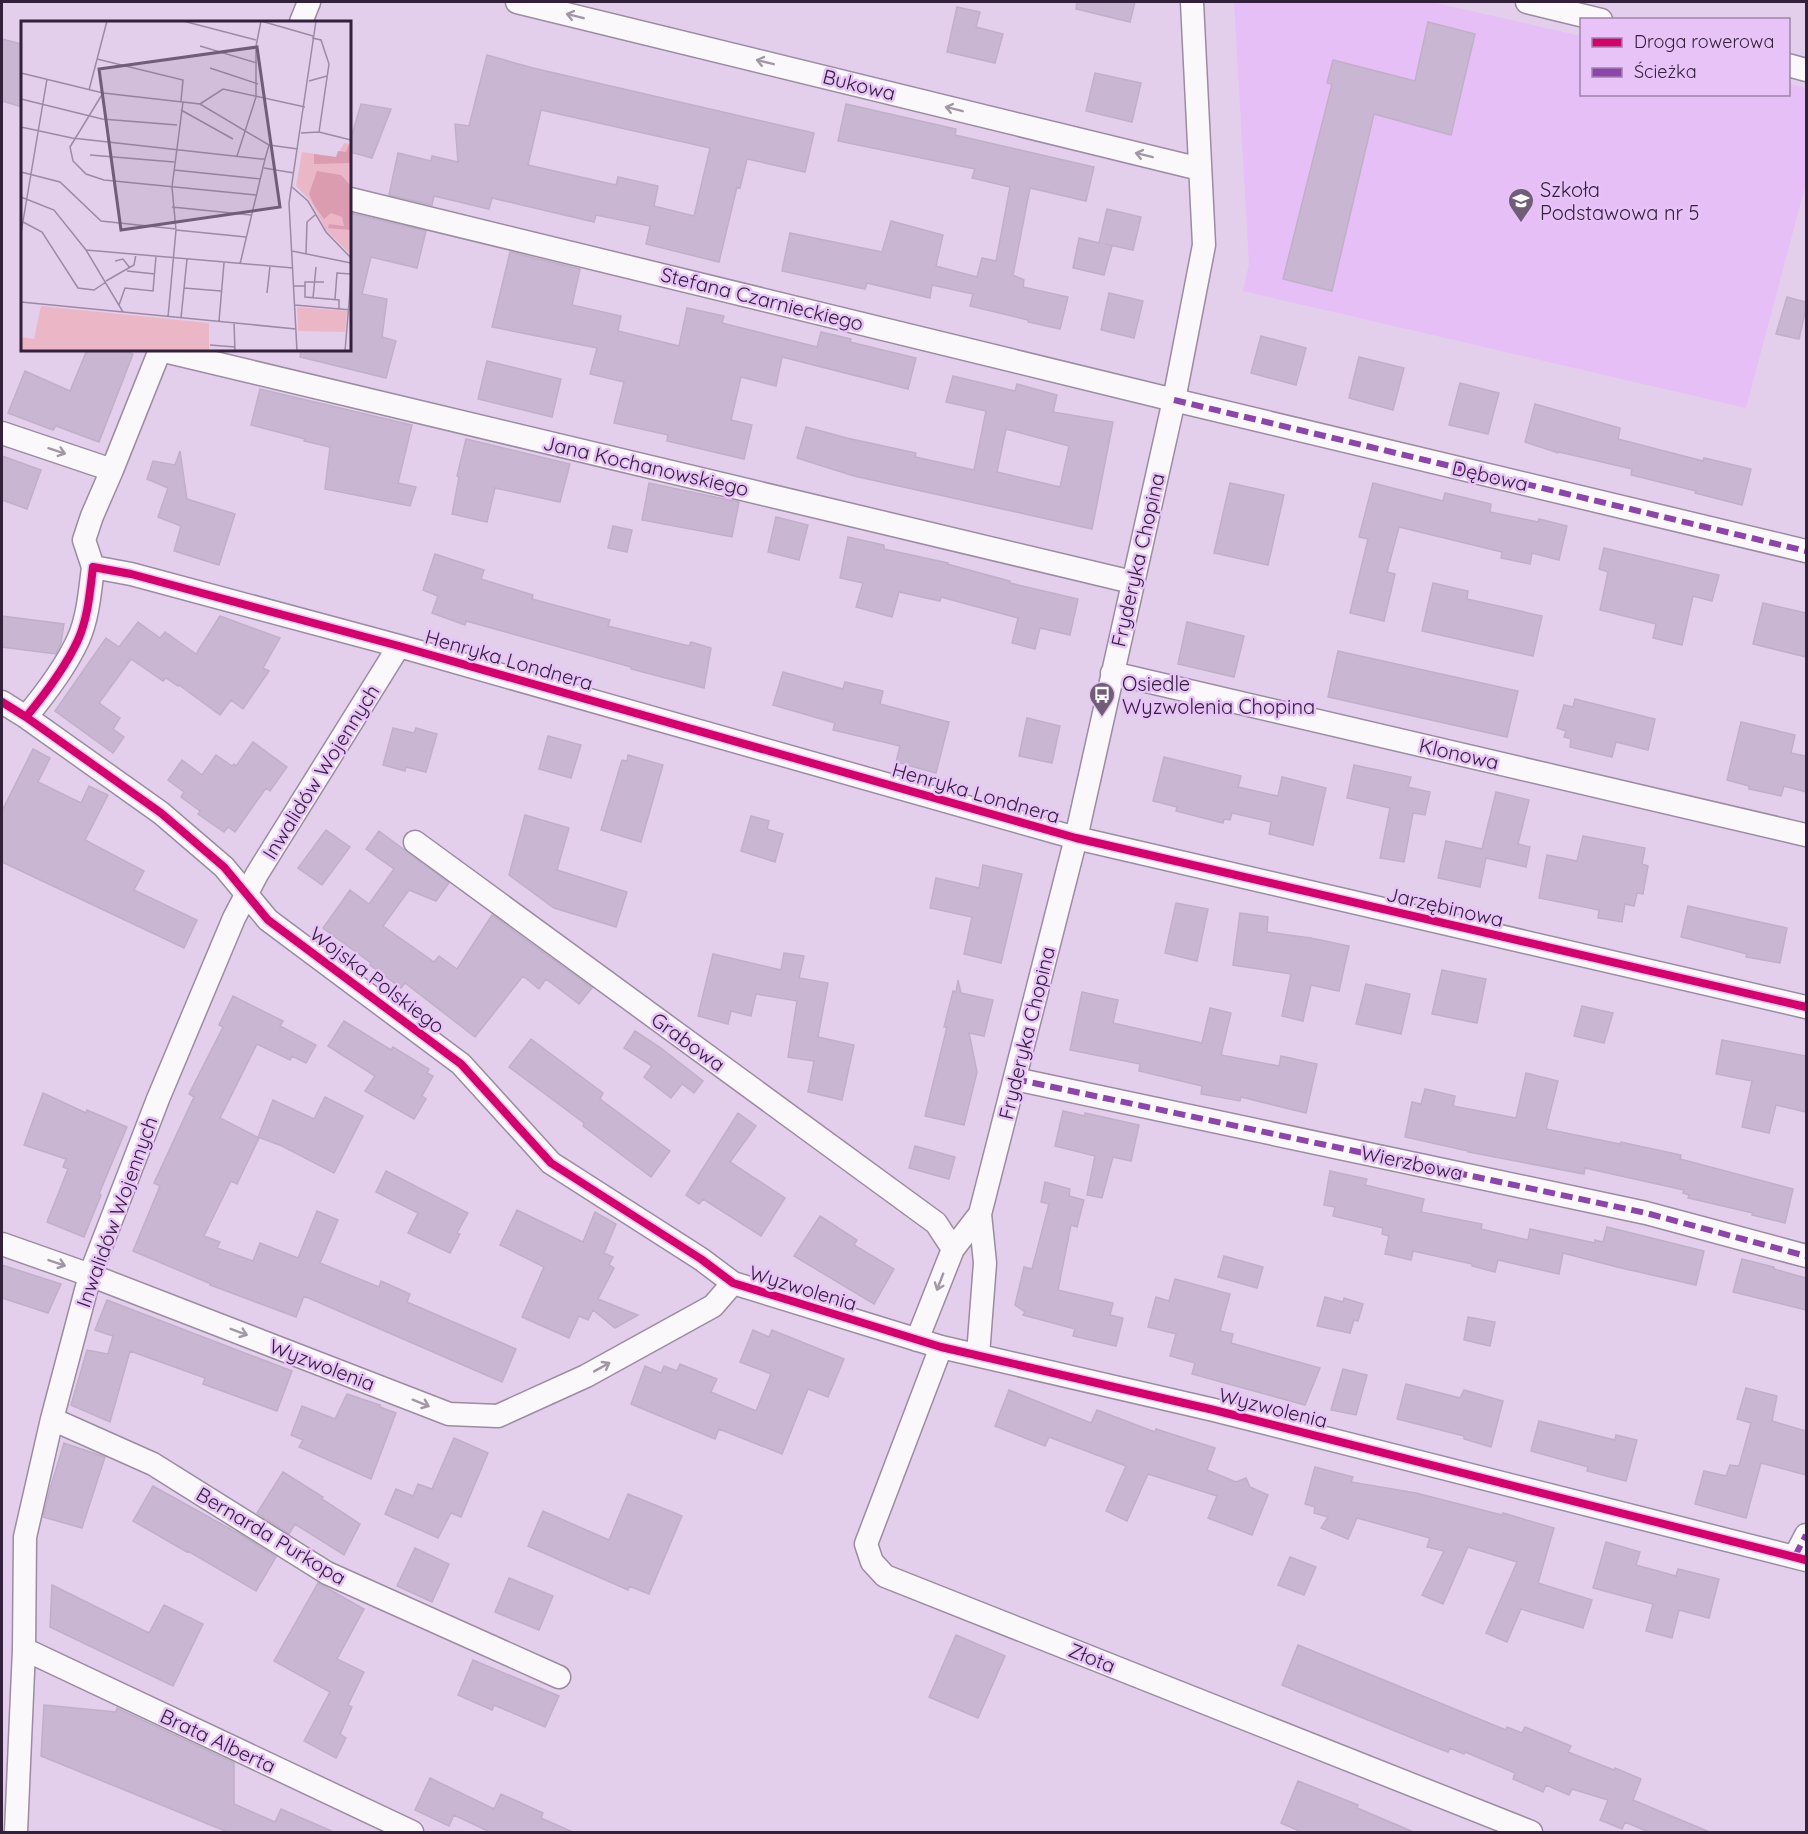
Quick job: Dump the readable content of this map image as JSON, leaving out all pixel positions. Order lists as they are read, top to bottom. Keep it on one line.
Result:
{"streets":{"street":["Bukowa","Stefana Czarnieckiego","Jana Kochanowskiego","Dębowa","Fryderyka Chopina","Henryka Londnera","Klonowa","Inwalidów Wojennych","Jarzębinowa","Wojska Polskiego","Grabowa","Wierzbowa","Wyzwolenia","Bernarda Purkopa","Złota","Brata Alberta"]},"crossings":[["Bukowa","Fryderyka Chopina"],["Stefana Czarnieckiego","Dębowa"],["Stefana Czarnieckiego","Fryderyka Chopina"],["Jana Kochanowskiego","Fryderyka Chopina"],["Dębowa","Fryderyka Chopina"],["Fryderyka Chopina","Henryka Londnera"],["Fryderyka Chopina","Klonowa"],["Fryderyka Chopina","Jarzębinowa"],["Fryderyka Chopina","Grabowa"],["Fryderyka Chopina","Wierzbowa"],["Fryderyka Chopina","Wyzwolenia"],["Henryka Londnera","Inwalidów Wojennych"],["Henryka Londnera","Jarzębinowa"],["Inwalidów Wojennych","Wojska Polskiego"],["Inwalidów Wojennych","Wyzwolenia"],["Inwalidów Wojennych","Bernarda Purkopa"],["Inwalidów Wojennych","Brata Alberta"],["Wojska Polskiego","Wyzwolenia"],["Wyzwolenia","Złota"]],"one_way":["Bukowa","Wyzwolenia"],"places":{"school or university":["Szkoła Podstawowa nr 5"],"bus stop":["Osiedle Wyzwolenia Chopina"]},"legend":["Droga rowerowa","Ścieżka"]}
